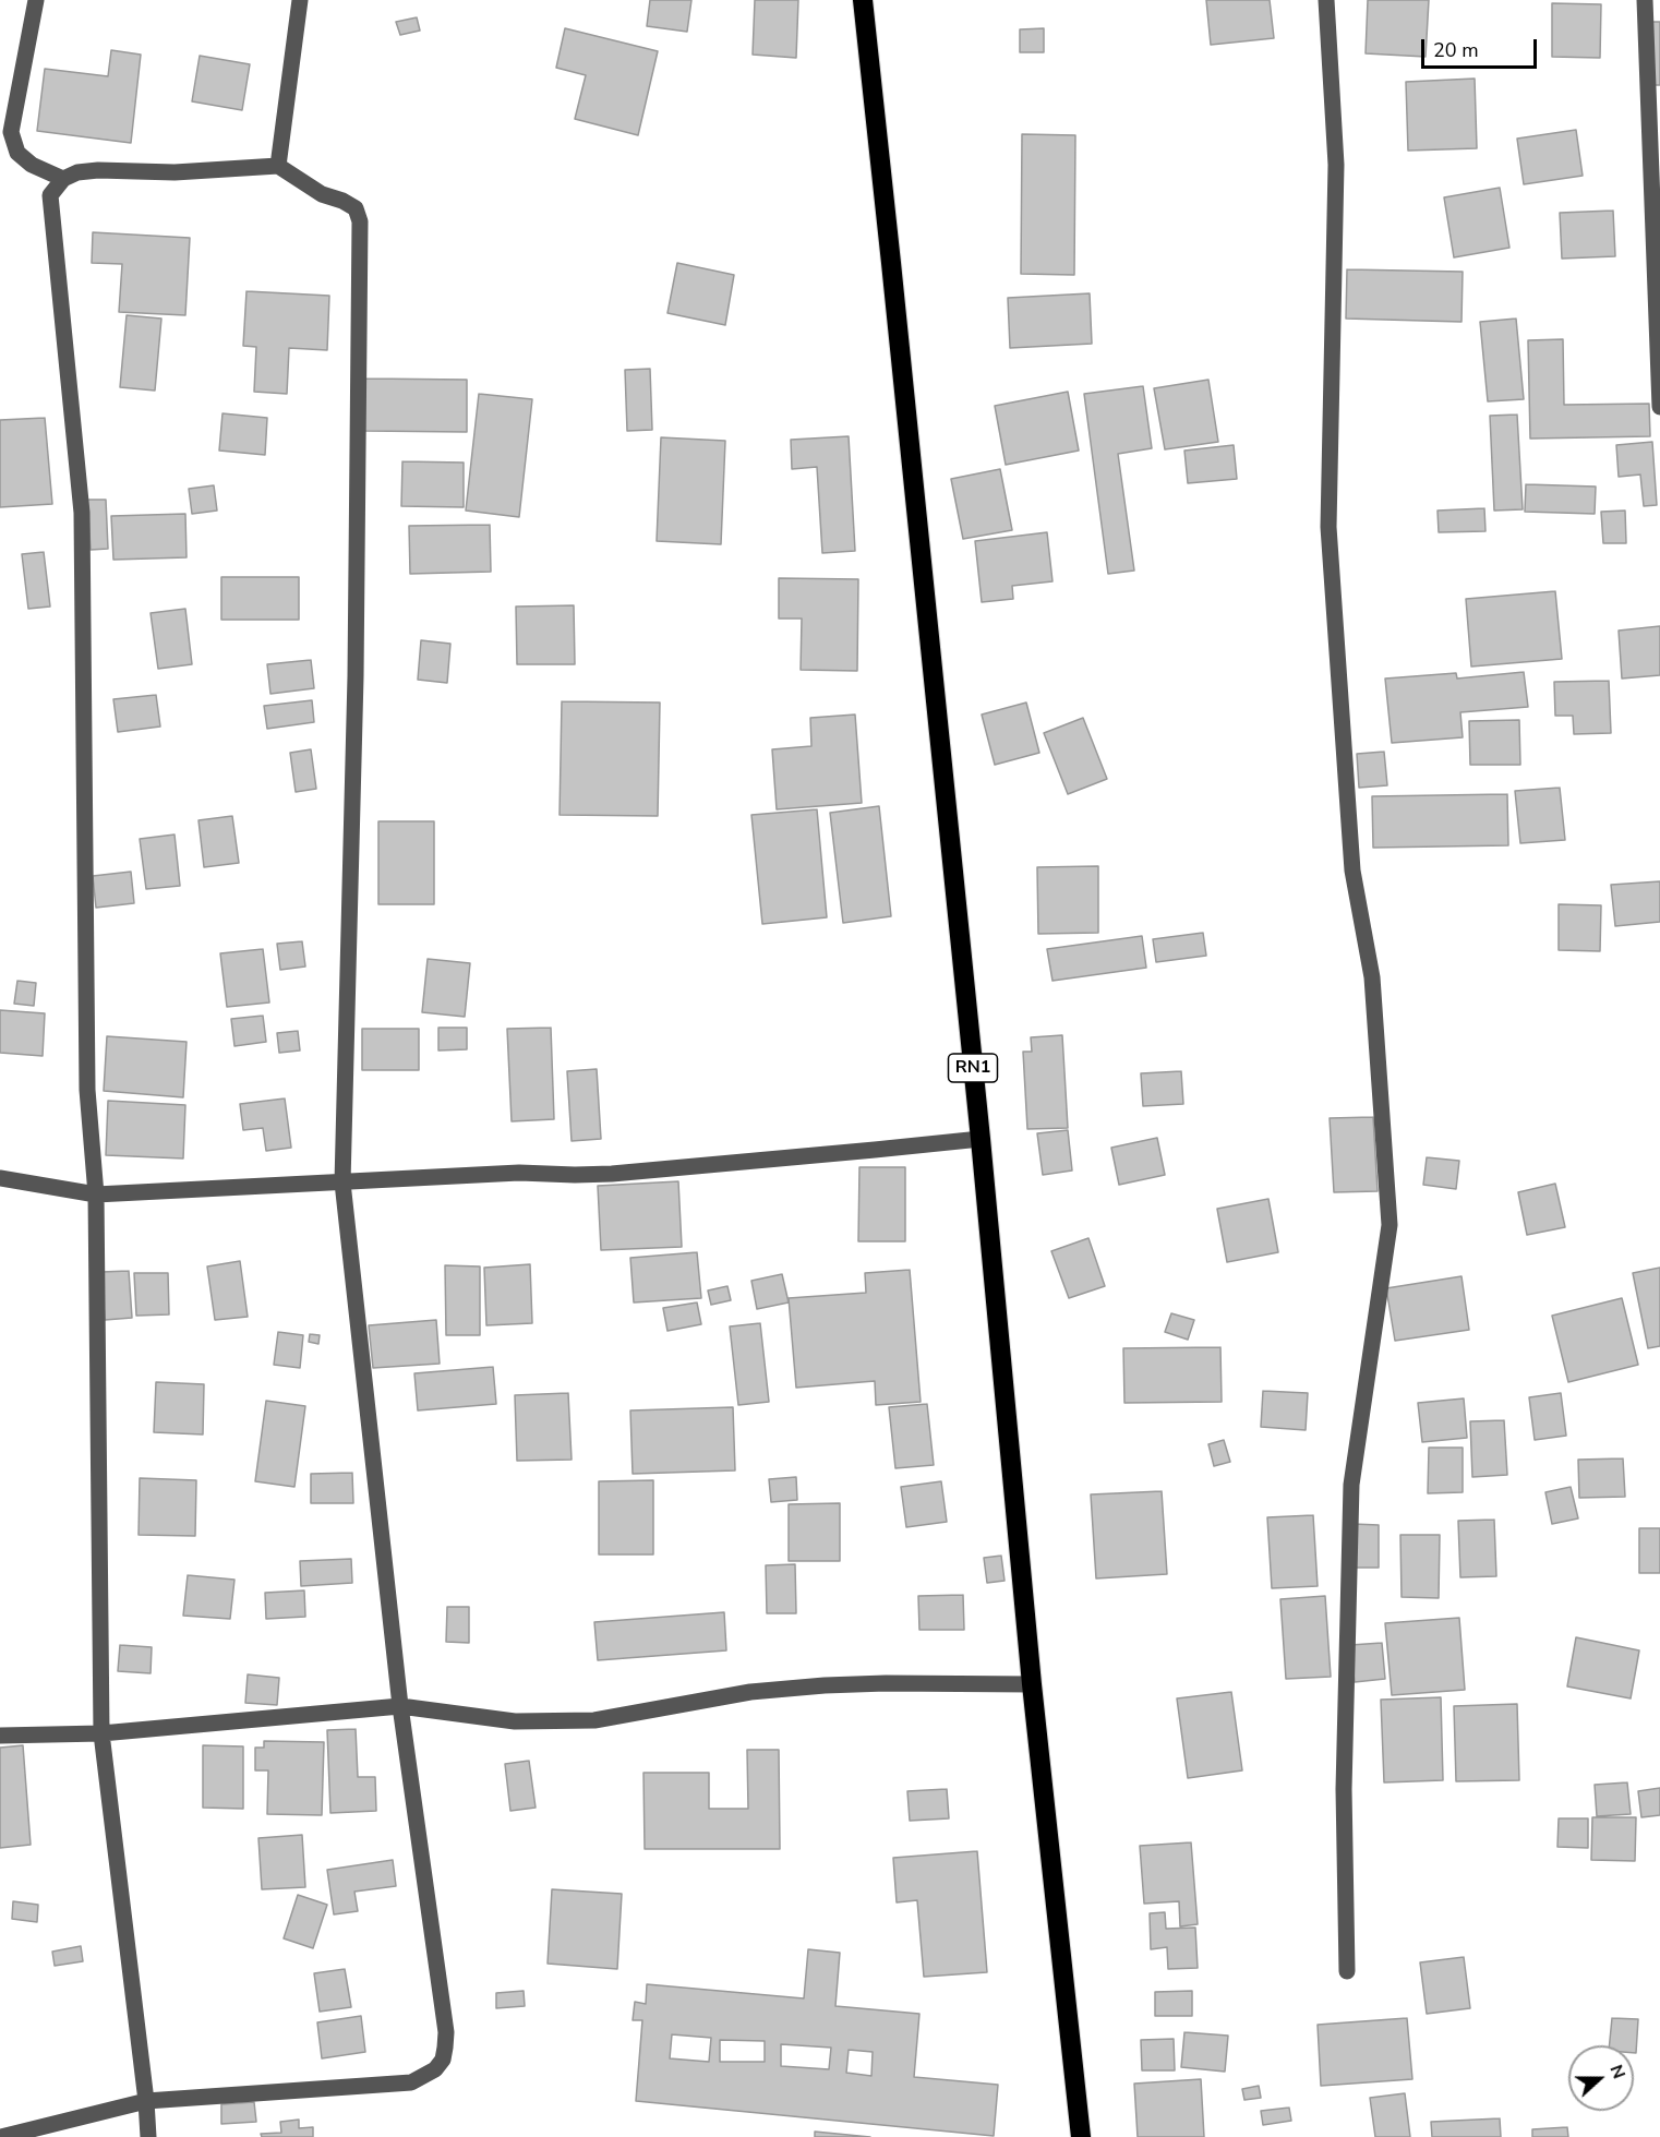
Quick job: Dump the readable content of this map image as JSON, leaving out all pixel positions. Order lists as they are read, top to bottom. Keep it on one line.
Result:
{"streets":{"highway":["RN1"]},"scale_bar":"20 m","north":"right"}
